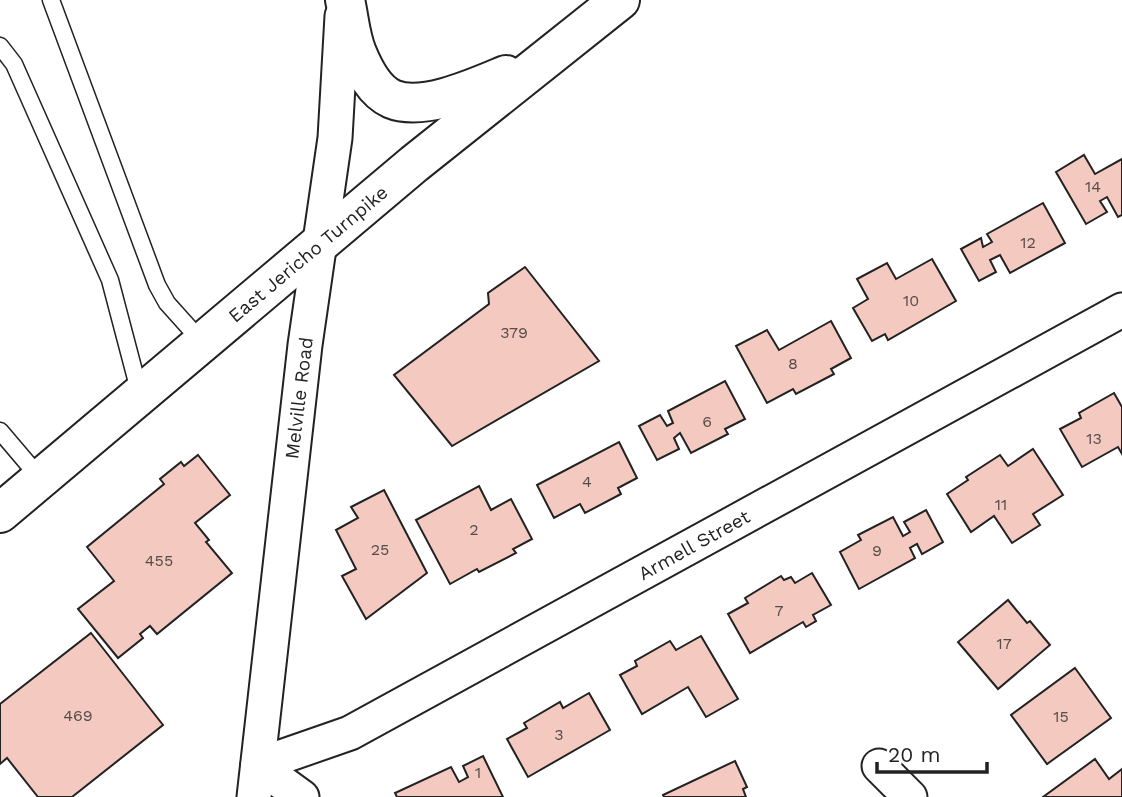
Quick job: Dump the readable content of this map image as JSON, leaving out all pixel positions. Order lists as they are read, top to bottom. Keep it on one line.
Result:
{"streets":{"main road":["East Jericho Turnpike"],"street":["Melville Road","Armell Street"]},"crossings":[["East Jericho Turnpike","Melville Road"],["Melville Road","Armell Street"]],"house_numbers":["14","12","10","379","8","6","13","4","11","2","25","9","455","7","17","469","15","3","1"],"scale_bar":"20 m"}
